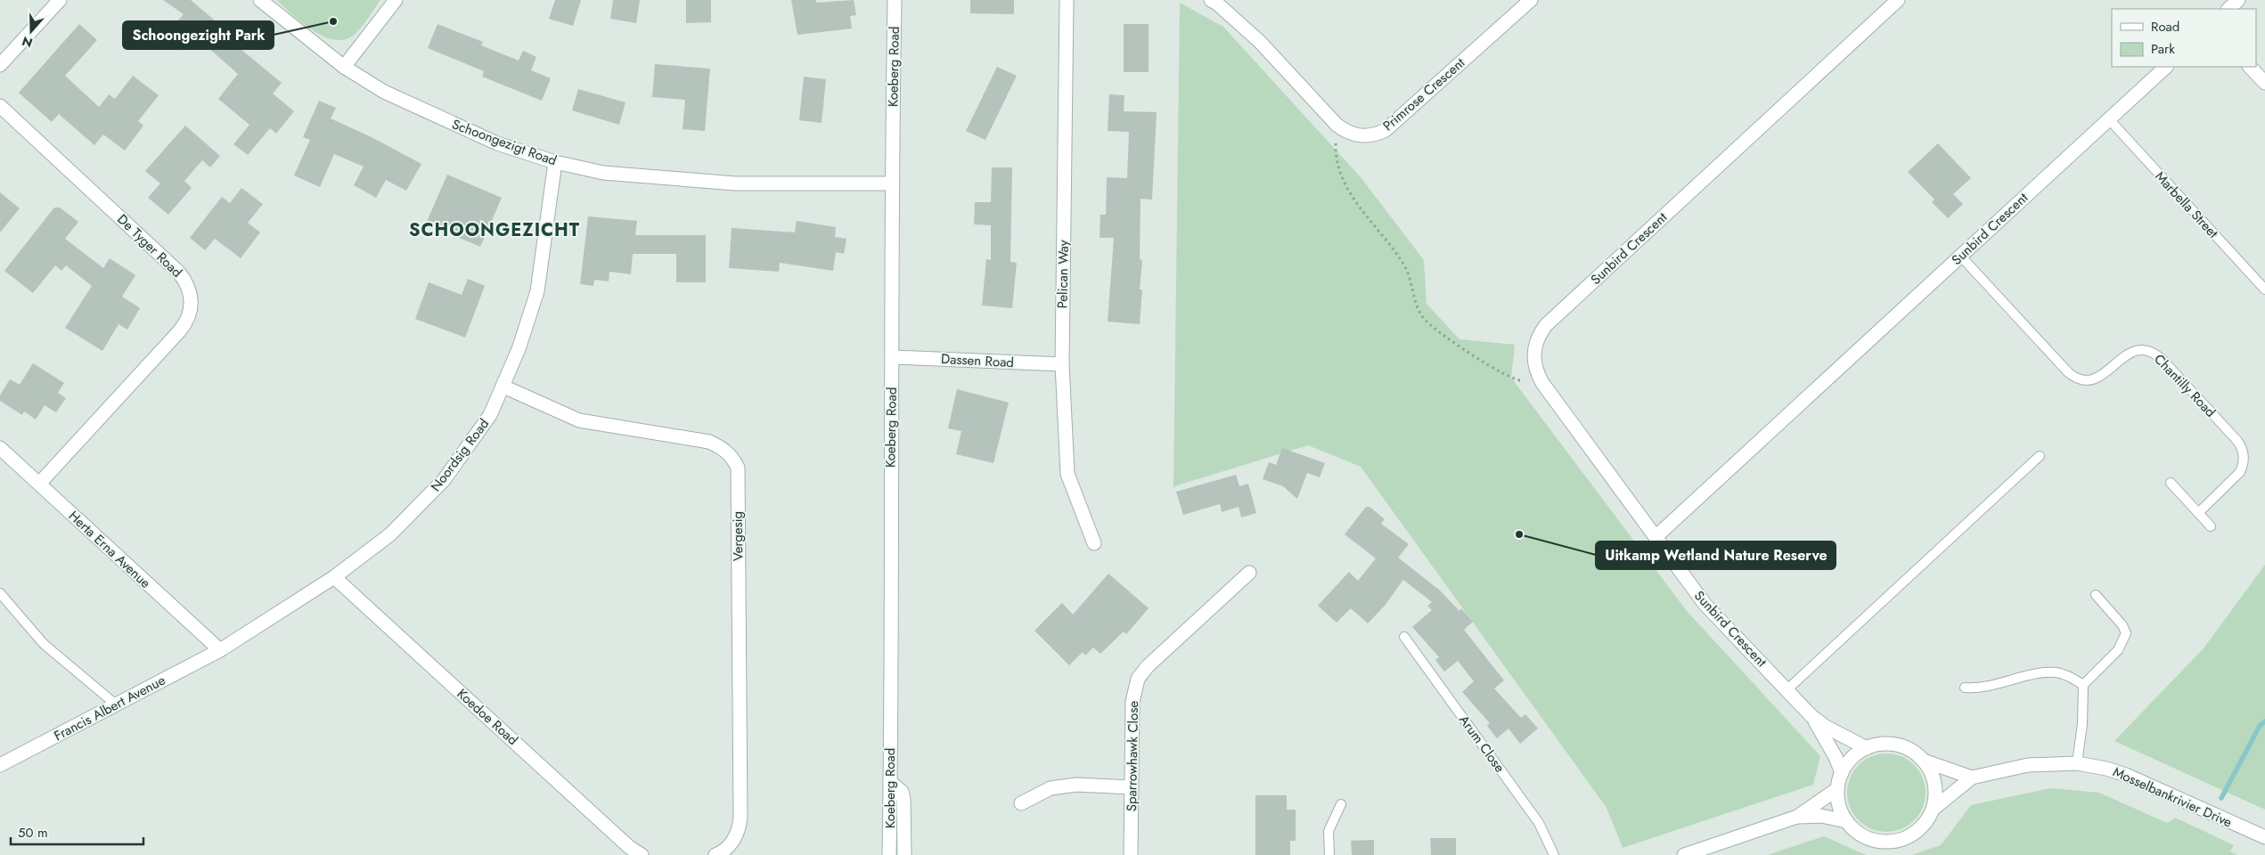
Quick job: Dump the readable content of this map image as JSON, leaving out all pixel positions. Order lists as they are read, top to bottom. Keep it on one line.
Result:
{"streets":{"street":["Koeberg Road","Primrose Crescent","Schoongezigt Road","Sunbird Crescent","De Tyger Road","Pelican Way","Dassen Road","Noordsig Road","Vergesig","Herta Erna Avenue","Francis Albert Avenue","Koedoe Road","Sparrowhawk Close","Mosselbankrivier Drive"],"lane":["Marbella Street","Chantilly Road","Arum Close"]},"crossings":[["Koeberg Road","Schoongezigt Road"],["Koeberg Road","Dassen Road"],["Schoongezigt Road","Noordsig Road"],["Marbella Street","Sunbird Crescent"],["Sunbird Crescent","Chantilly Road"],["Sunbird Crescent","Mosselbankrivier Drive"],["De Tyger Road","Herta Erna Avenue"],["Pelican Way","Dassen Road"],["Noordsig Road","Vergesig"],["Noordsig Road","Herta Erna Avenue"],["Noordsig Road","Francis Albert Avenue"],["Noordsig Road","Koedoe Road"],["Herta Erna Avenue","Francis Albert Avenue"]],"districts":["SCHOONGEZICHT"],"places":["Schoongezight Park","Uitkamp Wetland Nature Reserve"],"legend":["Road","Park"],"scale_bar":"50 m","north":"bottom"}
